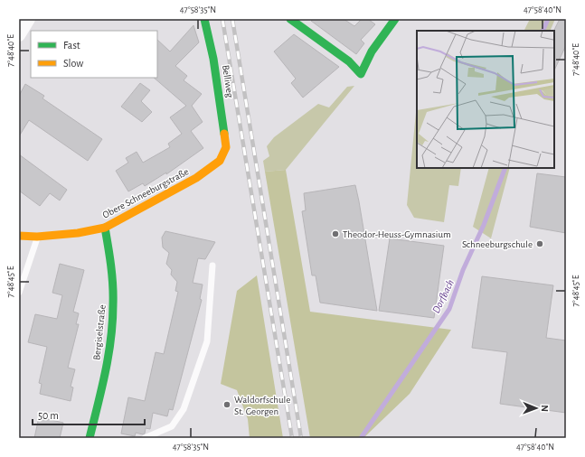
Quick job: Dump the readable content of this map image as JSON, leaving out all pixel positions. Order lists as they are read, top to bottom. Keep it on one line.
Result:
{"streets":{"street":["Belliweg","Obere Schneeburgstraße","Bergiselstraße"]},"crossings":[["Belliweg","Obere Schneeburgstraße"],["Obere Schneeburgstraße","Bergiselstraße"]],"water":["Dorfbach"],"places":["Theodor-Heuss-Gymnasium","Schneeburgschule","Waldorfschule St. Georgen"],"legend":["Fast","Slow"],"scale_bar":"50 m","north":"right","coordinates":["47°58'35\"N","47°58'40\"N","7°48'40\"E","7°48'45\"E"]}
